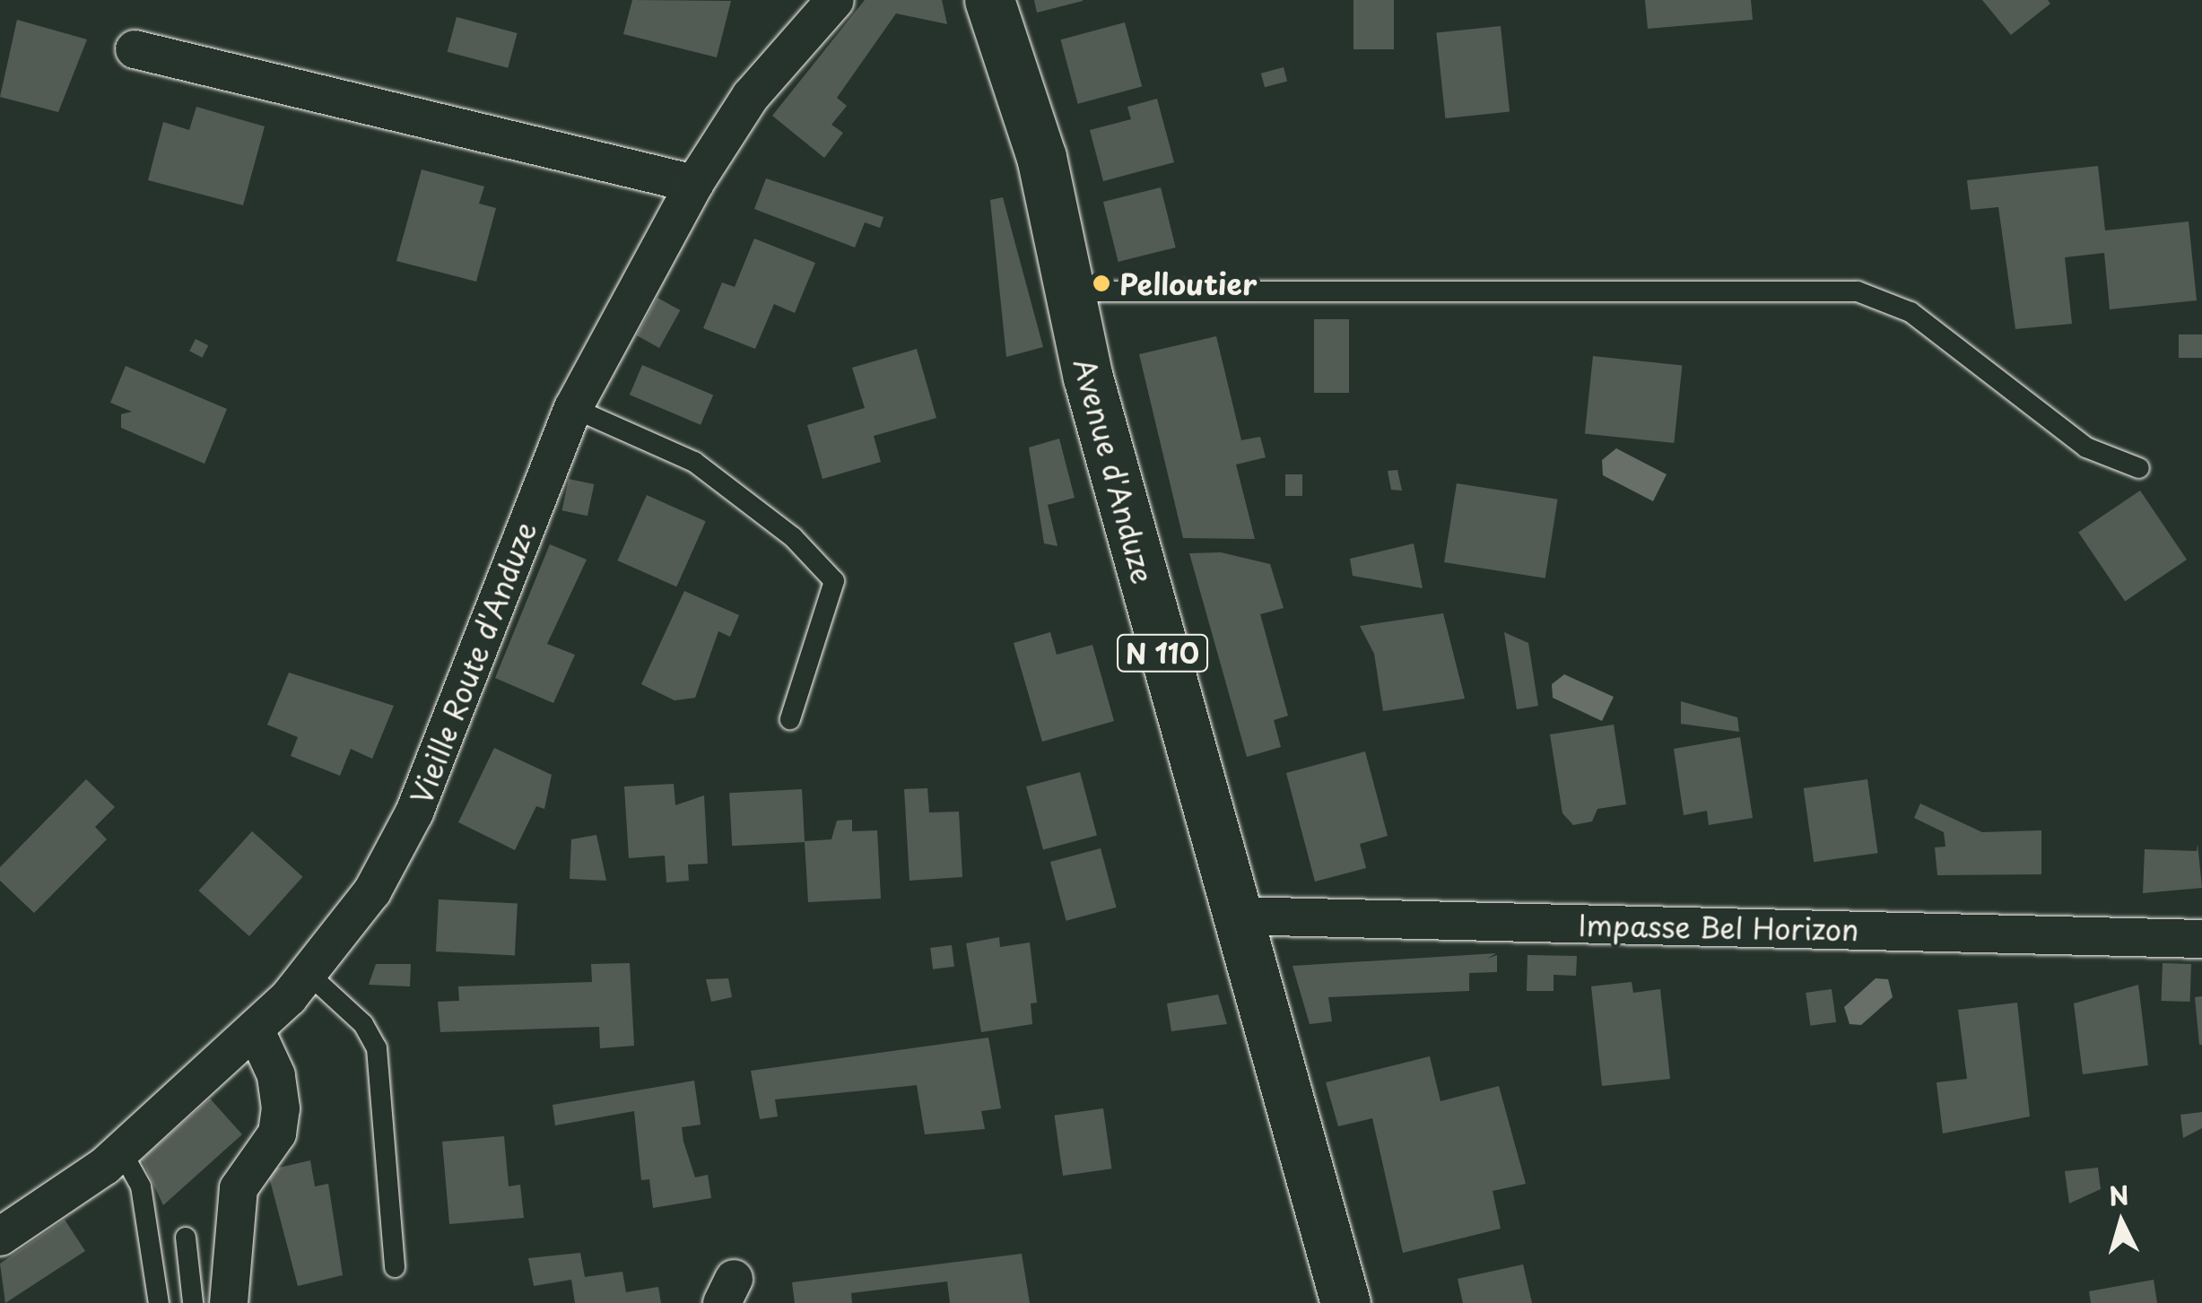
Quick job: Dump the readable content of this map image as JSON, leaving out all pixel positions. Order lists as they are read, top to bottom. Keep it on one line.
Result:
{"streets":{"main road":["Avenue d'Anduze","N 110"],"street":["Vieille Route d'Anduze","Impasse Bel Horizon"]},"crossings":[["Avenue d'Anduze","Impasse Bel Horizon"]],"places":["Pelloutier"],"north":"top"}
